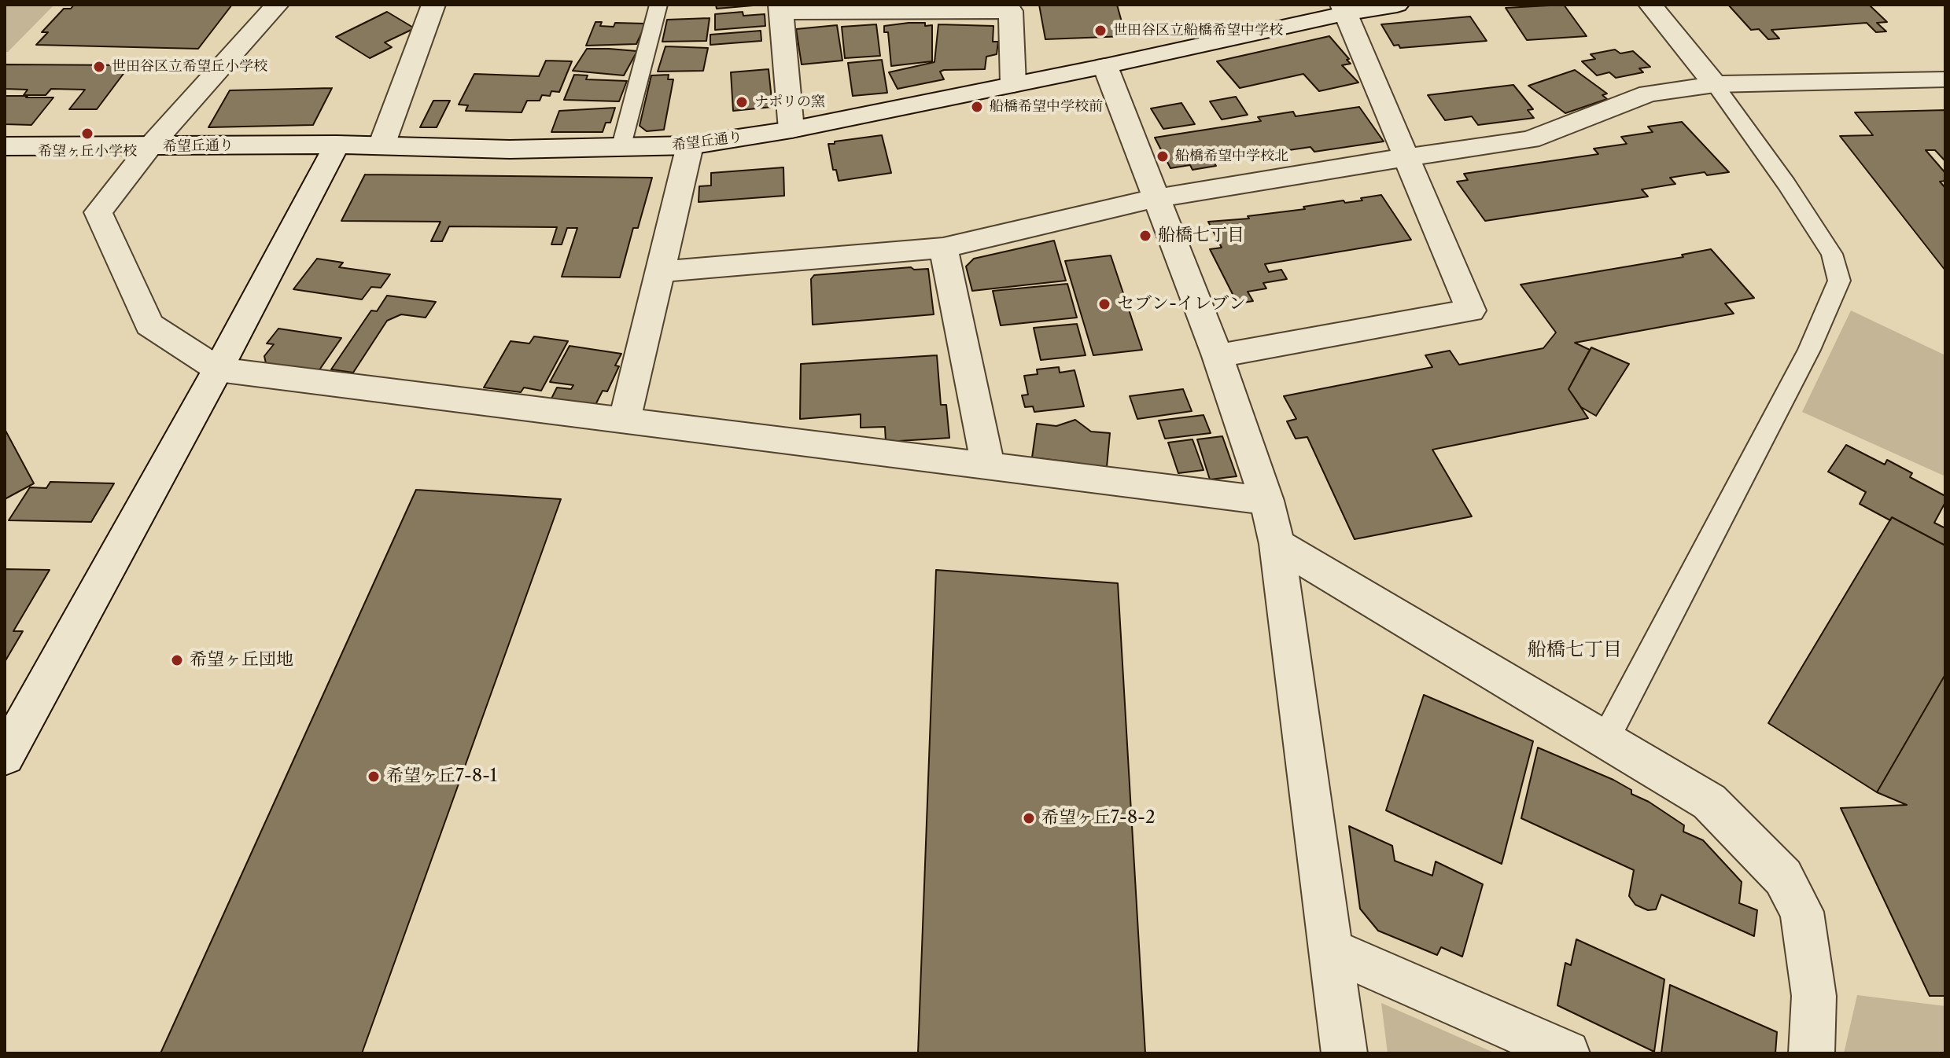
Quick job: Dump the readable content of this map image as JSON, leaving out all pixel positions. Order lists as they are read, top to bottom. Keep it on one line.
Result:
{"streets":{"street":["希望丘通り"]},"districts":["船橋七丁目"],"places":["世田谷区立船橋希望中学校","世田谷区立希望丘小学校","ナポリの窯","船橋希望中学校前","希望ヶ丘小学校","船橋希望中学校北","船橋七丁目","セブン-イレブン","希望ヶ丘団地","希望ヶ丘7-8-1","希望ヶ丘7-8-2"]}
